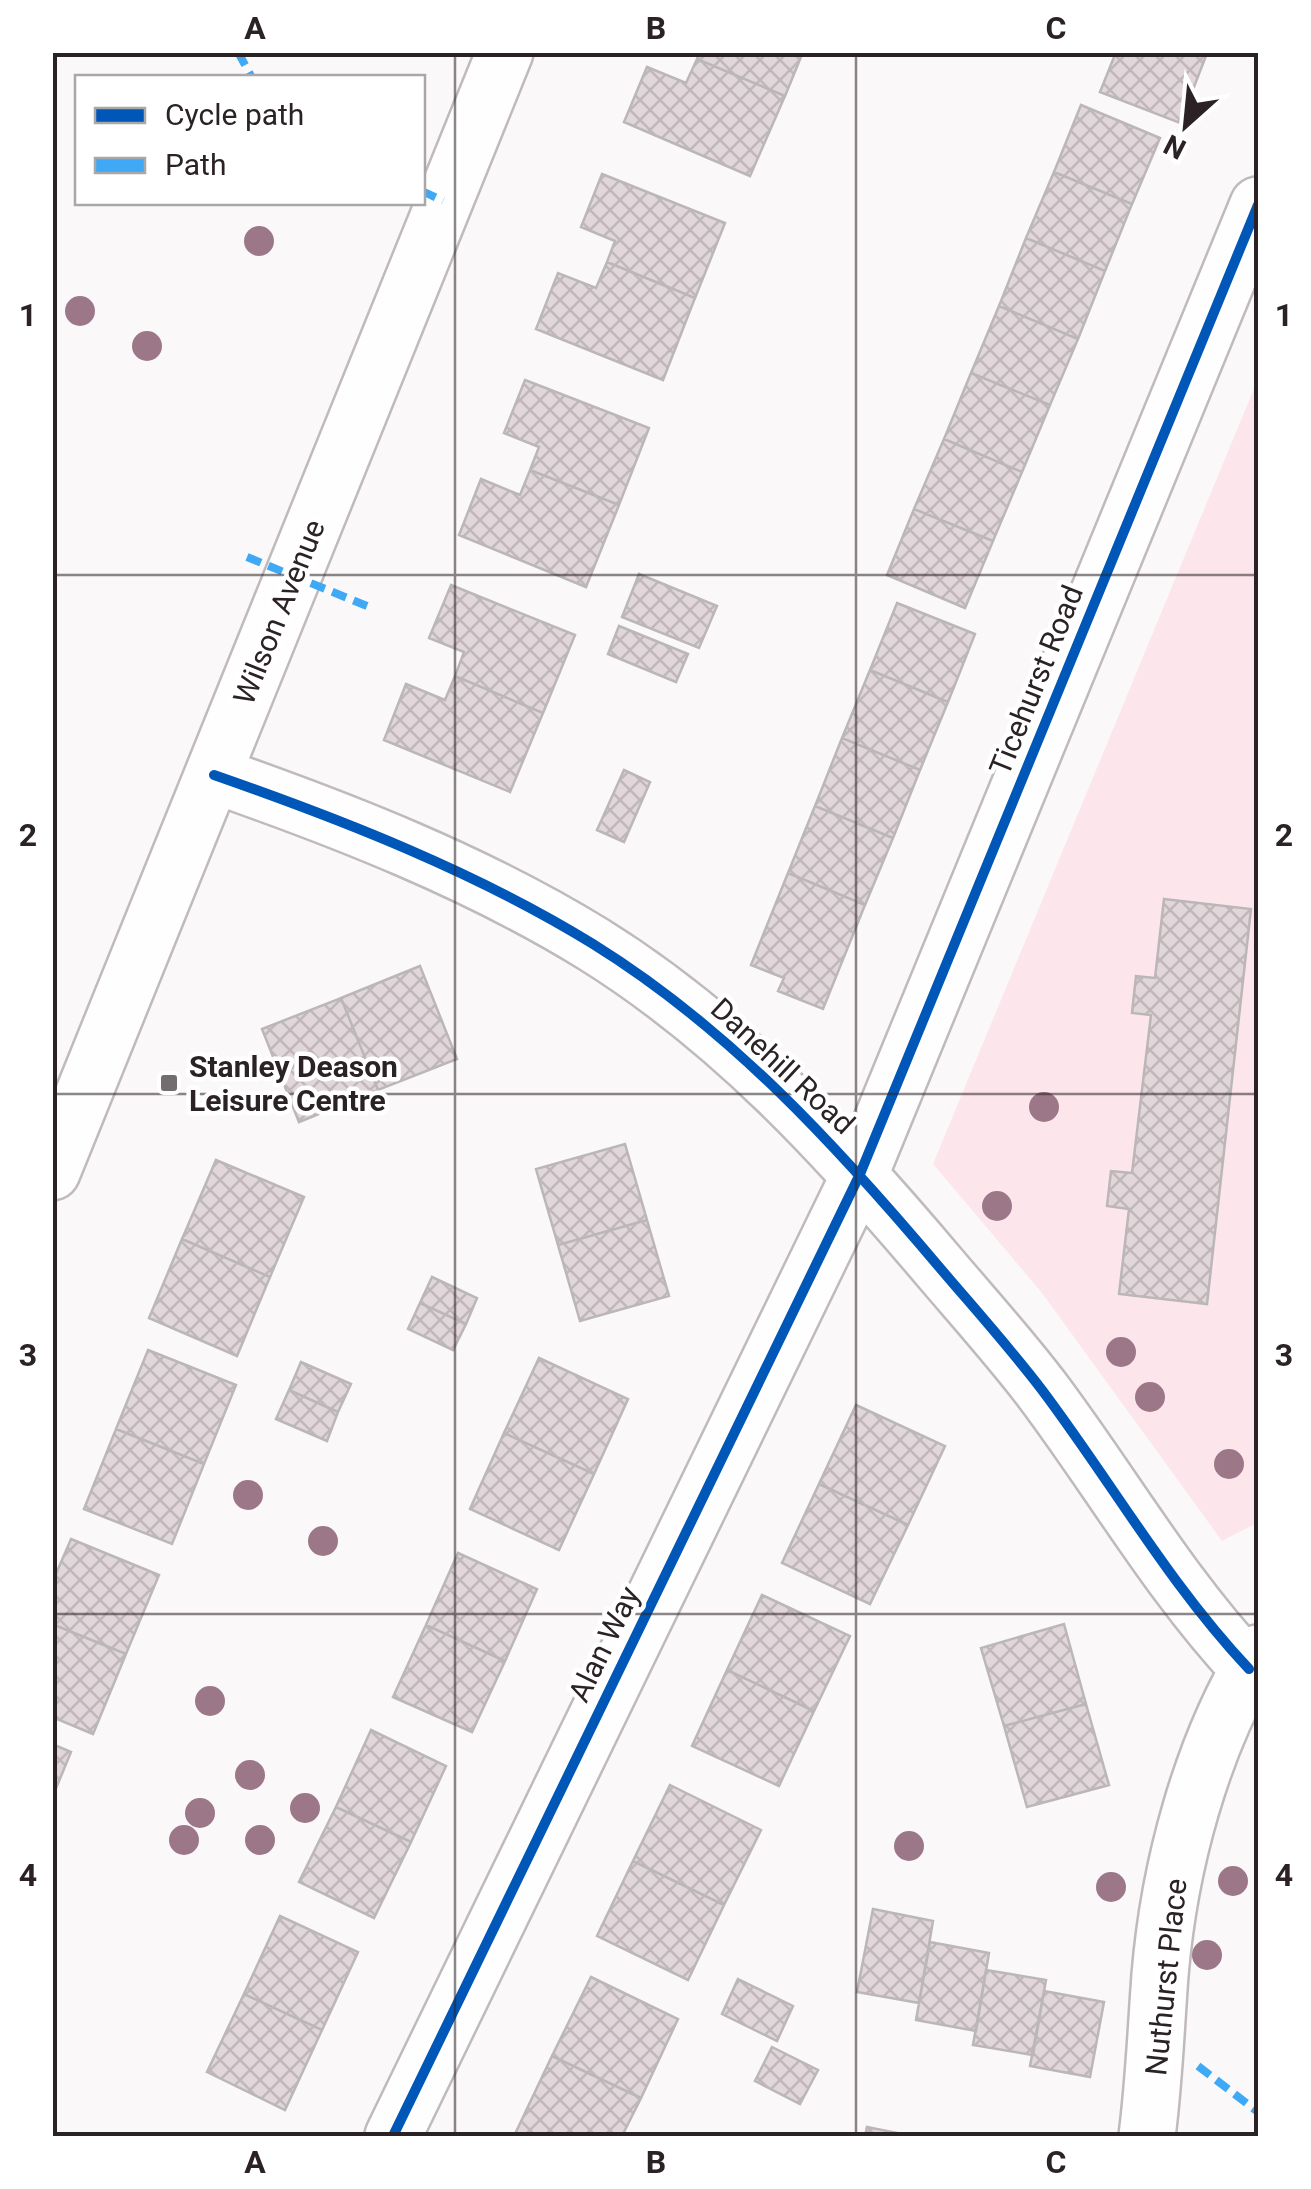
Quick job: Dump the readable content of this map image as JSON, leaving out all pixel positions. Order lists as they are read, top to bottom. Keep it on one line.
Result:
{"streets":{"street":["Wilson Avenue","Ticehurst Road","Danehill Road","Alan Way","Nuthurst Place"]},"crossings":[["Wilson Avenue","Danehill Road"],["Ticehurst Road","Danehill Road"],["Ticehurst Road","Alan Way"],["Danehill Road","Alan Way"],["Danehill Road","Nuthurst Place"]],"places":{"transit":["Stanley Deason Leisure Centre"]},"legend":["Cycle path","Path"],"north":"bottom left","grid":{"columns":["A","B","C"],"rows":["1","2","3","4"]}}
